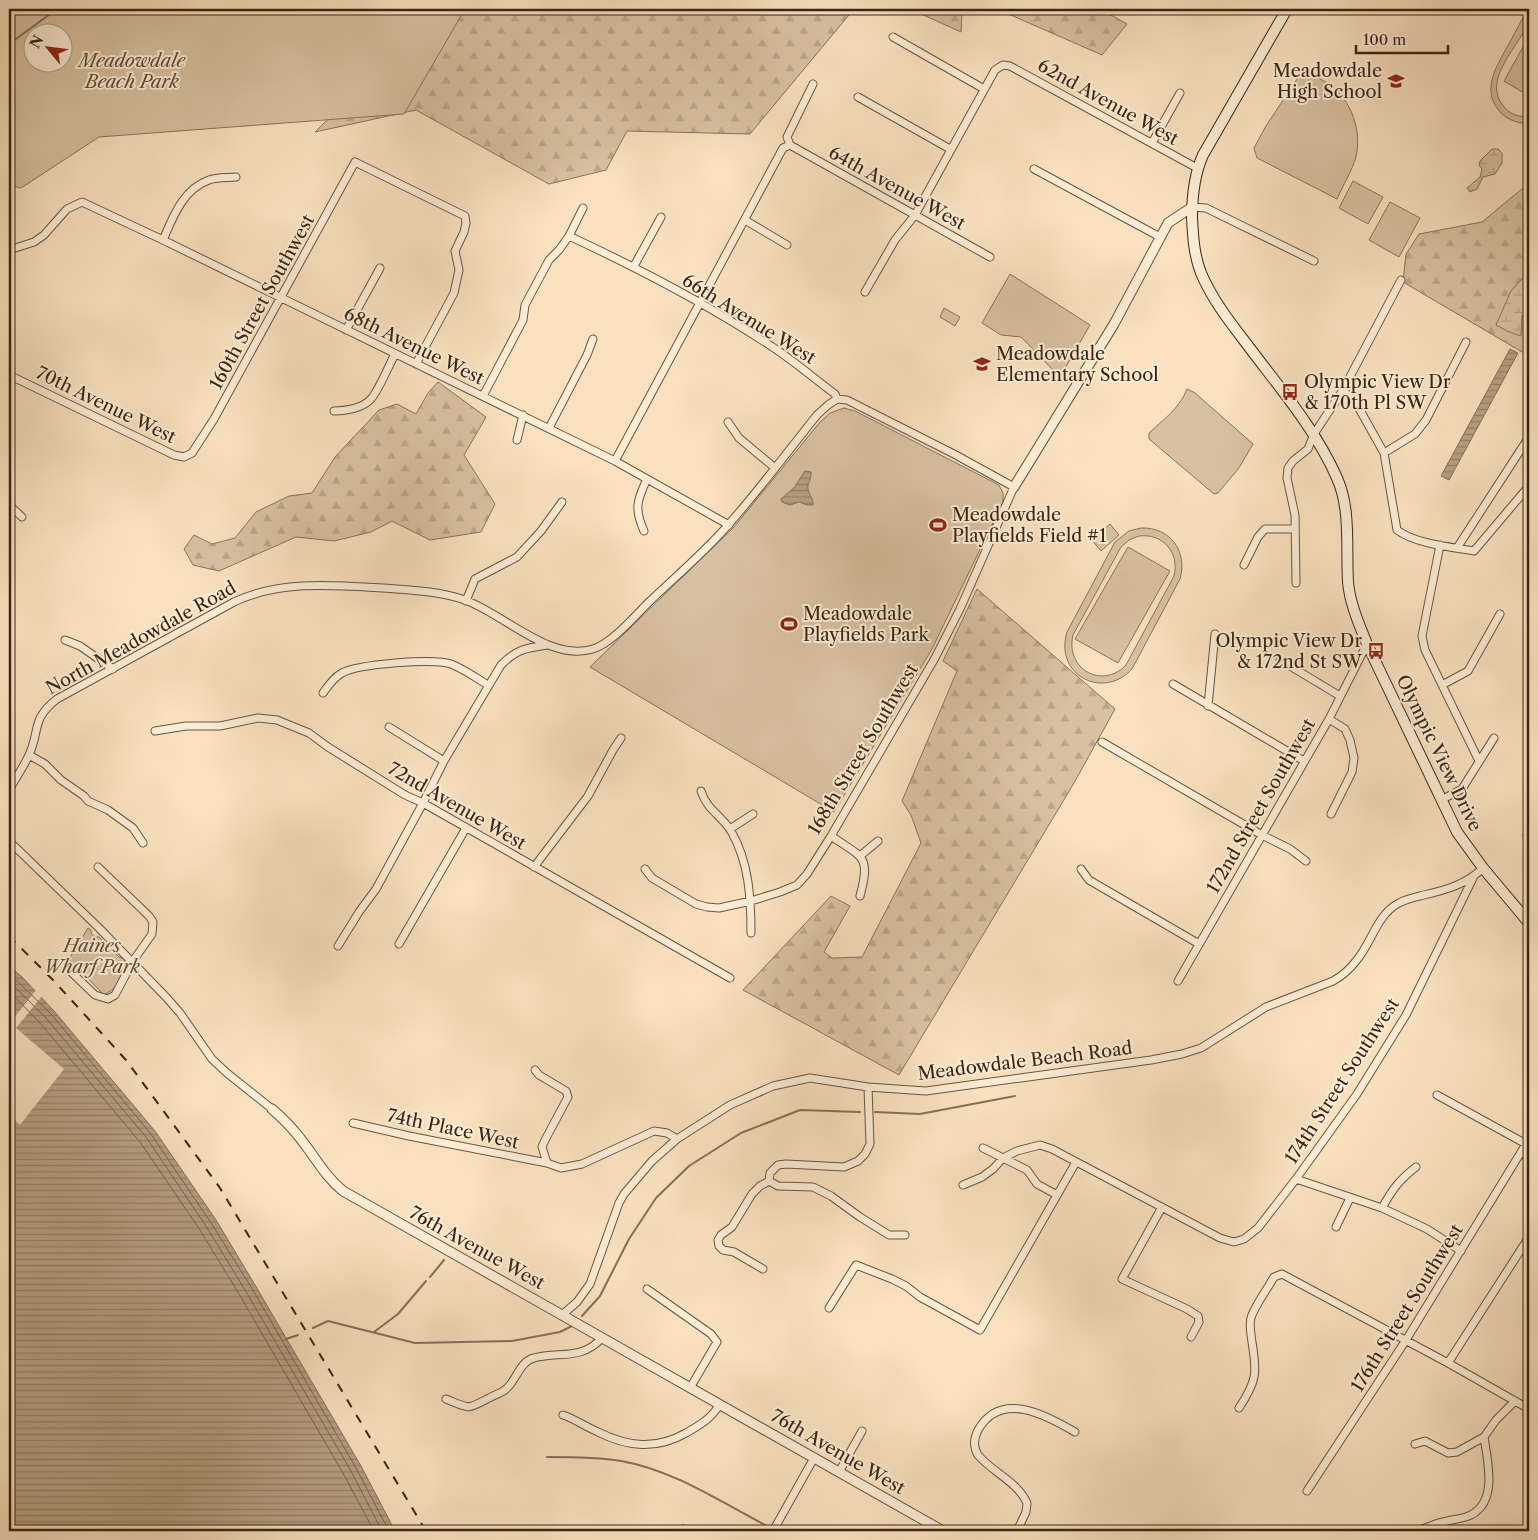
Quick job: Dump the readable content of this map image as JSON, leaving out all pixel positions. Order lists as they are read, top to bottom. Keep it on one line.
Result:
{"streets":{"main road":["Olympic View Drive"],"street":["62nd Avenue West","64th Avenue West","160th Street Southwest","66th Avenue West","68th Avenue West","70th Avenue West","North Meadowdale Road","168th Street Southwest","72nd Avenue West","172nd Street Southwest","Meadowdale Beach Road","174th Street Southwest","74th Place West","76th Avenue West","176th Street Southwest"]},"crossings":[["160th Street Southwest","68th Avenue West"],["160th Street Southwest","70th Avenue West"],["66th Avenue West","North Meadowdale Road"],["66th Avenue West","168th Street Southwest"],["68th Avenue West","North Meadowdale Road"],["168th Street Southwest","Olympic View Drive"],["Olympic View Drive","172nd Street Southwest"],["Olympic View Drive","Meadowdale Beach Road"],["Meadowdale Beach Road","174th Street Southwest"],["Meadowdale Beach Road","74th Place West"],["Meadowdale Beach Road","76th Avenue West"]],"parks":["Meadowdale Beach Park","Haines Wharf Park"],"places":{"school or university":["Meadowdale High School","Meadowdale Elementary School"],"bus stop":["Olympic View Dr & 170th Pl SW","Olympic View Dr & 172nd St SW"],"sports":["Meadowdale Playfields Field #1","Meadowdale Playfields Park"]},"scale_bar":"100 m","north":"top left"}
